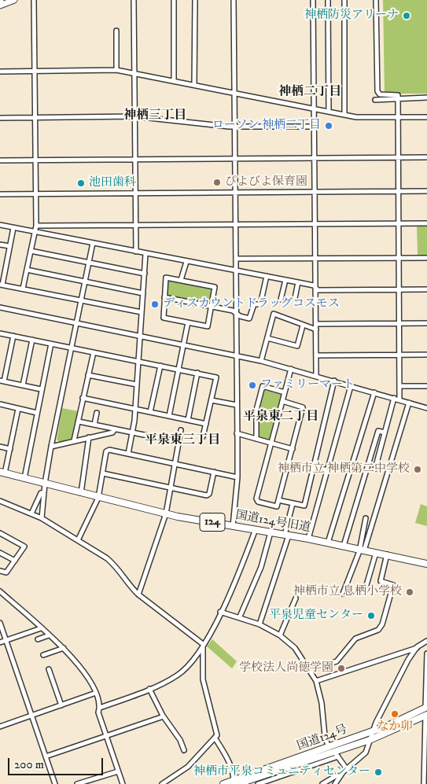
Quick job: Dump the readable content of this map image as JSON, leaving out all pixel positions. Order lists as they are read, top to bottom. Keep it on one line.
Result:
{"streets":{"highway":["124","国道124号旧道","国道124号"]},"districts":["神栖二丁目","神栖三丁目","平泉東二丁目","平泉東三丁目"],"places":["神栖防災アリーナ","ローソン 神栖二丁目","ぴよびよ保育園","池田歯科","ディスカウントドラッグコスモス","ファミリーマート","神栖市立 神栖第二中学校","神栖市立 息栖小学校","平泉児童センター","学校法人尚徳学園","なか卯","神栖市平泉コミュニティセンター"],"scale_bar":"200 m"}
